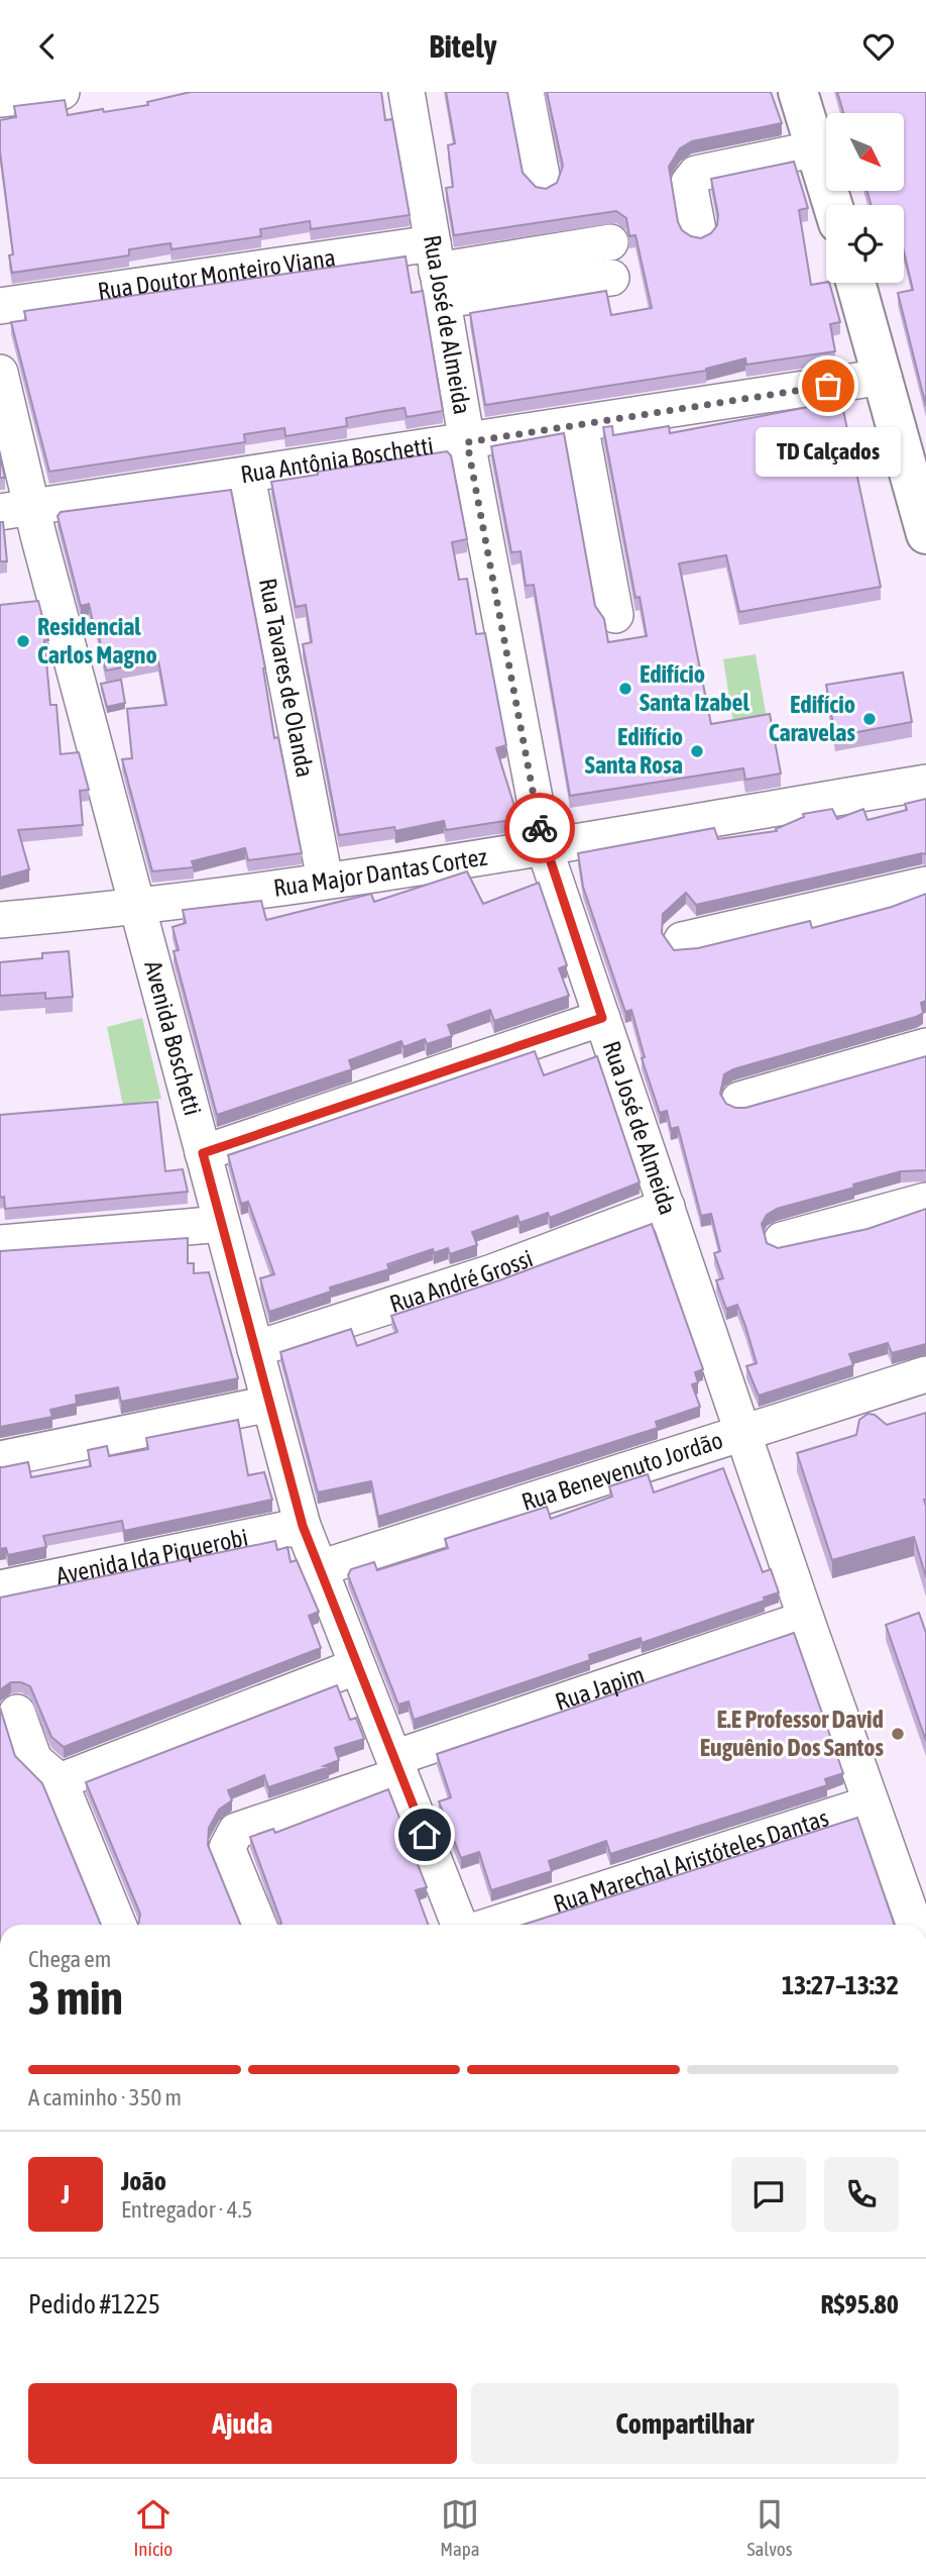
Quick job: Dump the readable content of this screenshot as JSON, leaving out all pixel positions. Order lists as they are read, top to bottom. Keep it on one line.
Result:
{"streets":{"street":["Rua Doutor Monteiro Viana","Rua José de Almeida","Rua Antônia Boschetti","Rua Tavares de Olanda","Rua Major Dantas Cortez","Avenida Boschetti","Rua André Grossi","Rua Benevenuto Jordão","Avenida Ida Piquerobi","Rua Japim","Rua Marechal Aristóteles Dantas"]},"crossings":[["Rua Doutor Monteiro Viana","Rua José de Almeida"],["Rua José de Almeida","Rua Antônia Boschetti"],["Rua José de Almeida","Rua Major Dantas Cortez"],["Rua José de Almeida","Rua André Grossi"],["Rua José de Almeida","Rua Benevenuto Jordão"],["Rua José de Almeida","Rua Japim"],["Rua José de Almeida","Rua Marechal Aristóteles Dantas"],["Rua Antônia Boschetti","Rua Tavares de Olanda"],["Rua Antônia Boschetti","Avenida Boschetti"],["Rua Tavares de Olanda","Rua Major Dantas Cortez"],["Rua Major Dantas Cortez","Avenida Boschetti"],["Avenida Boschetti","Rua André Grossi"],["Avenida Boschetti","Rua Benevenuto Jordão"],["Avenida Boschetti","Avenida Ida Piquerobi"],["Avenida Boschetti","Rua Japim"]],"places":["TD Calçados","Residencial Carlos Magno","Edifício Santa Izabel","Edifício Caravelas","Edifício Santa Rosa","E.E Professor David Euguênio Dos Santos"],"north":"bottom right","page":{"header":"Bitely","bubble":"TD Calçados","heading":["3 min","Chega em","13:27–13:32"],"panel":["João","Entregador · 4.5","Pedido #1225","R$95.80"],"bar":"A caminho · 350 m","round":"J","buttons":["Ajuda","Compartilhar"],"tabs":["Início","Mapa","Salvos"]}}
